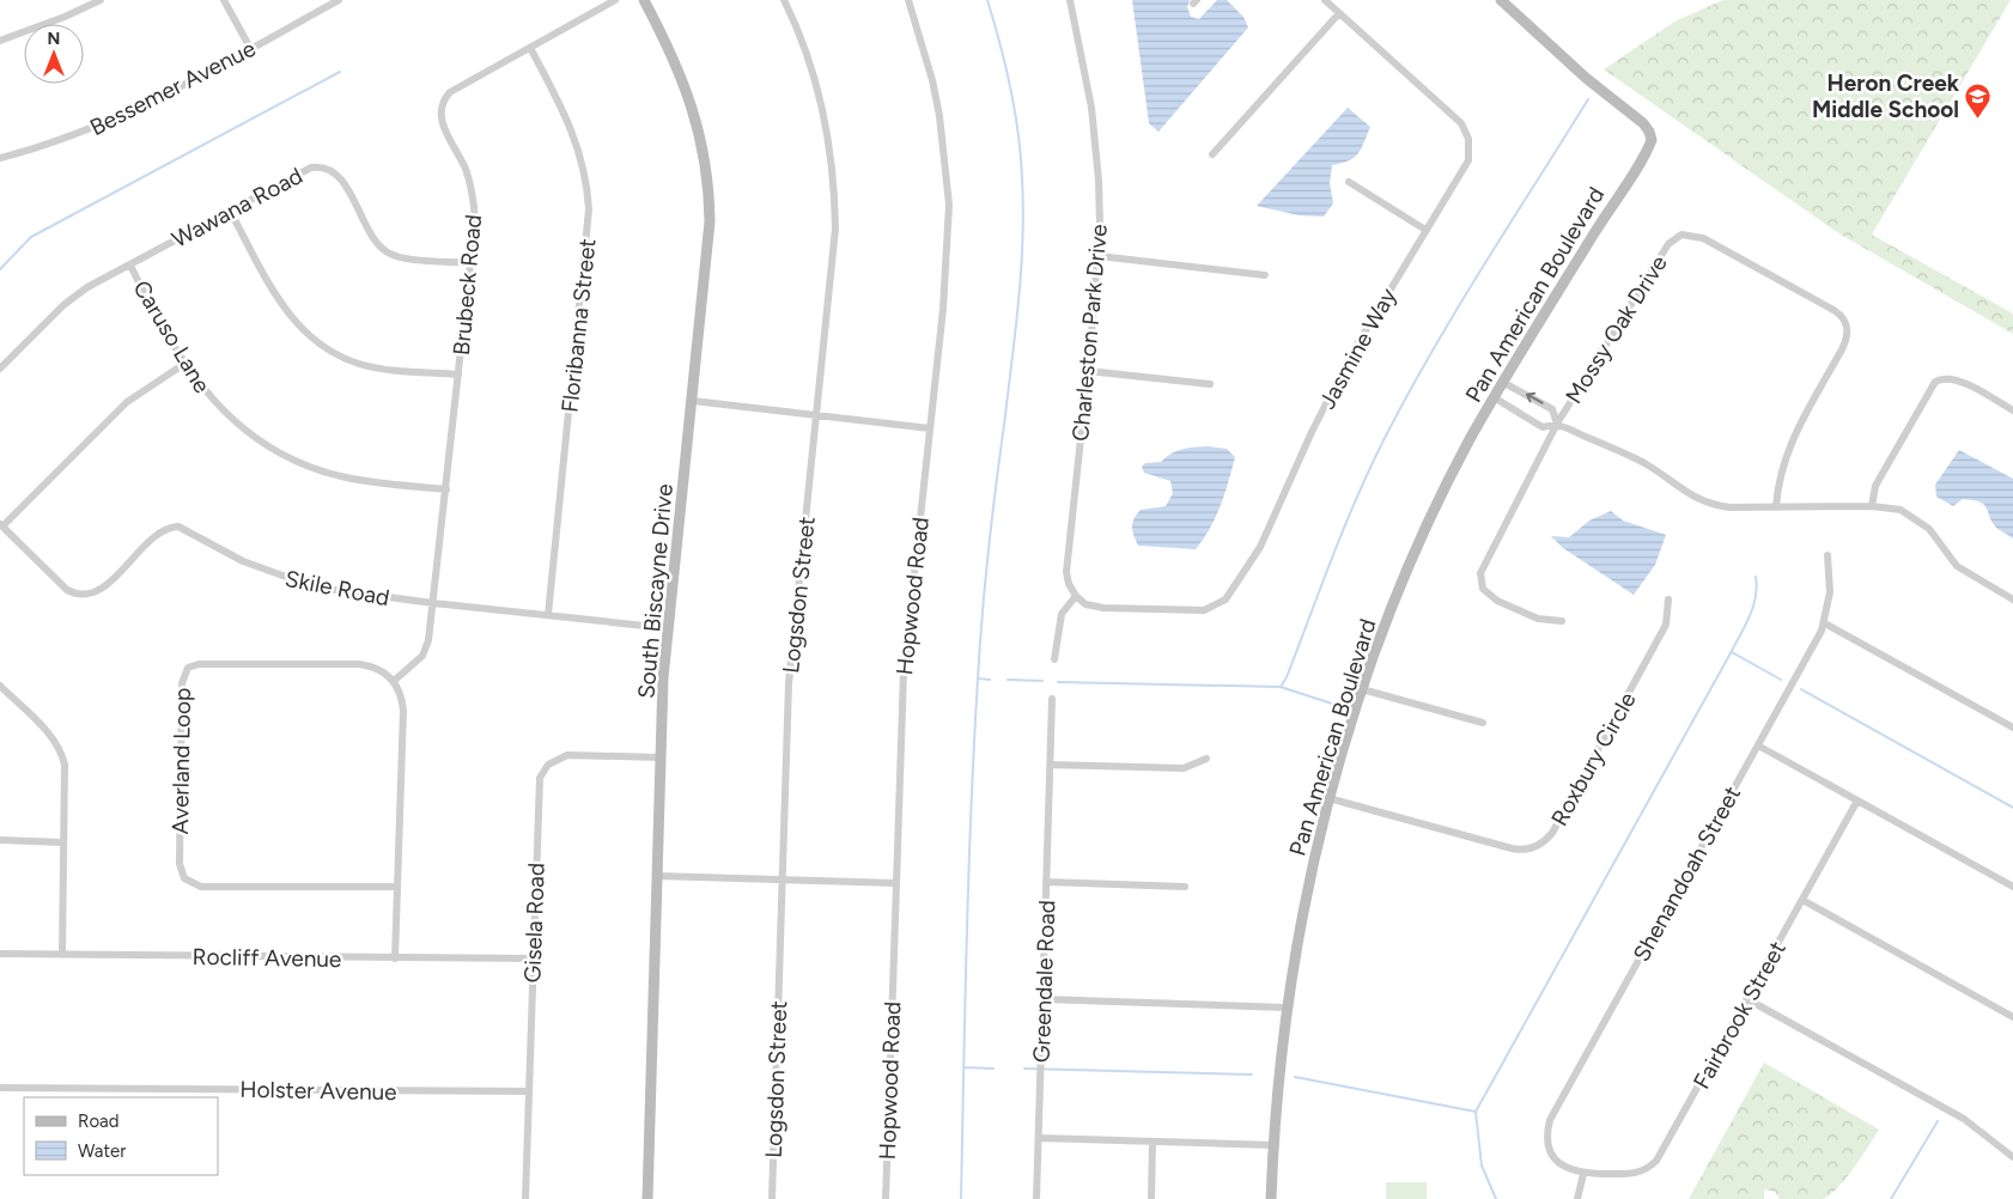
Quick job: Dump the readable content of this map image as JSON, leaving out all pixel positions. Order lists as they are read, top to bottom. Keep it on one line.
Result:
{"streets":{"street":["Bessemer Avenue","Wawana Road","Brubeck Road","Pan American Boulevard","Floribanna Street","Mossy Oak Drive","Charleston Park Drive","Caruso Lane","Jasmine Way","Skile Road","South Biscayne Drive","Logsdon Street","Hopwood Road","Roxbury Circle","Averland Loop","Shenandoah Street","Gisela Road","Rocliff Avenue","Greendale Road","Fairbrook Street","Holster Avenue"]},"crossings":[["Wawana Road","Brubeck Road"],["Wawana Road","Caruso Lane"],["Brubeck Road","Floribanna Street"],["Brubeck Road","Caruso Lane"],["Brubeck Road","Skile Road"],["Brubeck Road","Averland Loop"],["Pan American Boulevard","Roxbury Circle"],["Floribanna Street","Skile Road"],["Charleston Park Drive","Jasmine Way"],["Skile Road","South Biscayne Drive"],["South Biscayne Drive","Gisela Road"],["Shenandoah Street","Fairbrook Street"],["Gisela Road","Rocliff Avenue"],["Gisela Road","Holster Avenue"]],"places":{"school or university":["Heron Creek Middle School"]},"legend":["Road","Water"],"north":"top"}
